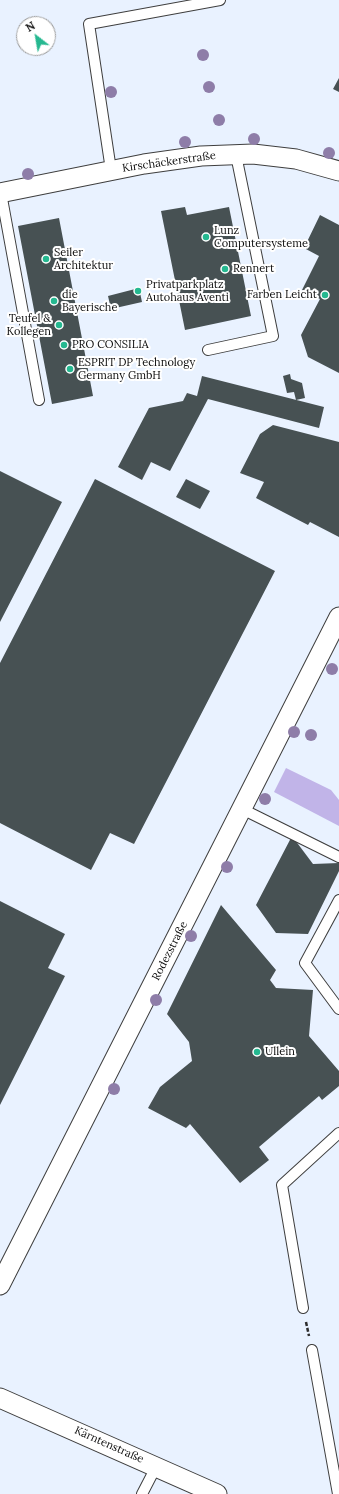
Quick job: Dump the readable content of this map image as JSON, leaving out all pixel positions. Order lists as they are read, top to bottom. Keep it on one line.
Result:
{"streets":{"street":["Kirschäckerstraße","Rodezstraße","Kärntenstraße"]},"places":["Lunz Computersysteme","Seiler Architektur","Rennert","Privatparkplatz Autohaus Aventi","Farben Leicht","die Bayerische","Teufel & Kollegen","PRO CONSILIA","ESPRIT DP Technology Germany GmbH","Ullein"],"north":"top left"}
